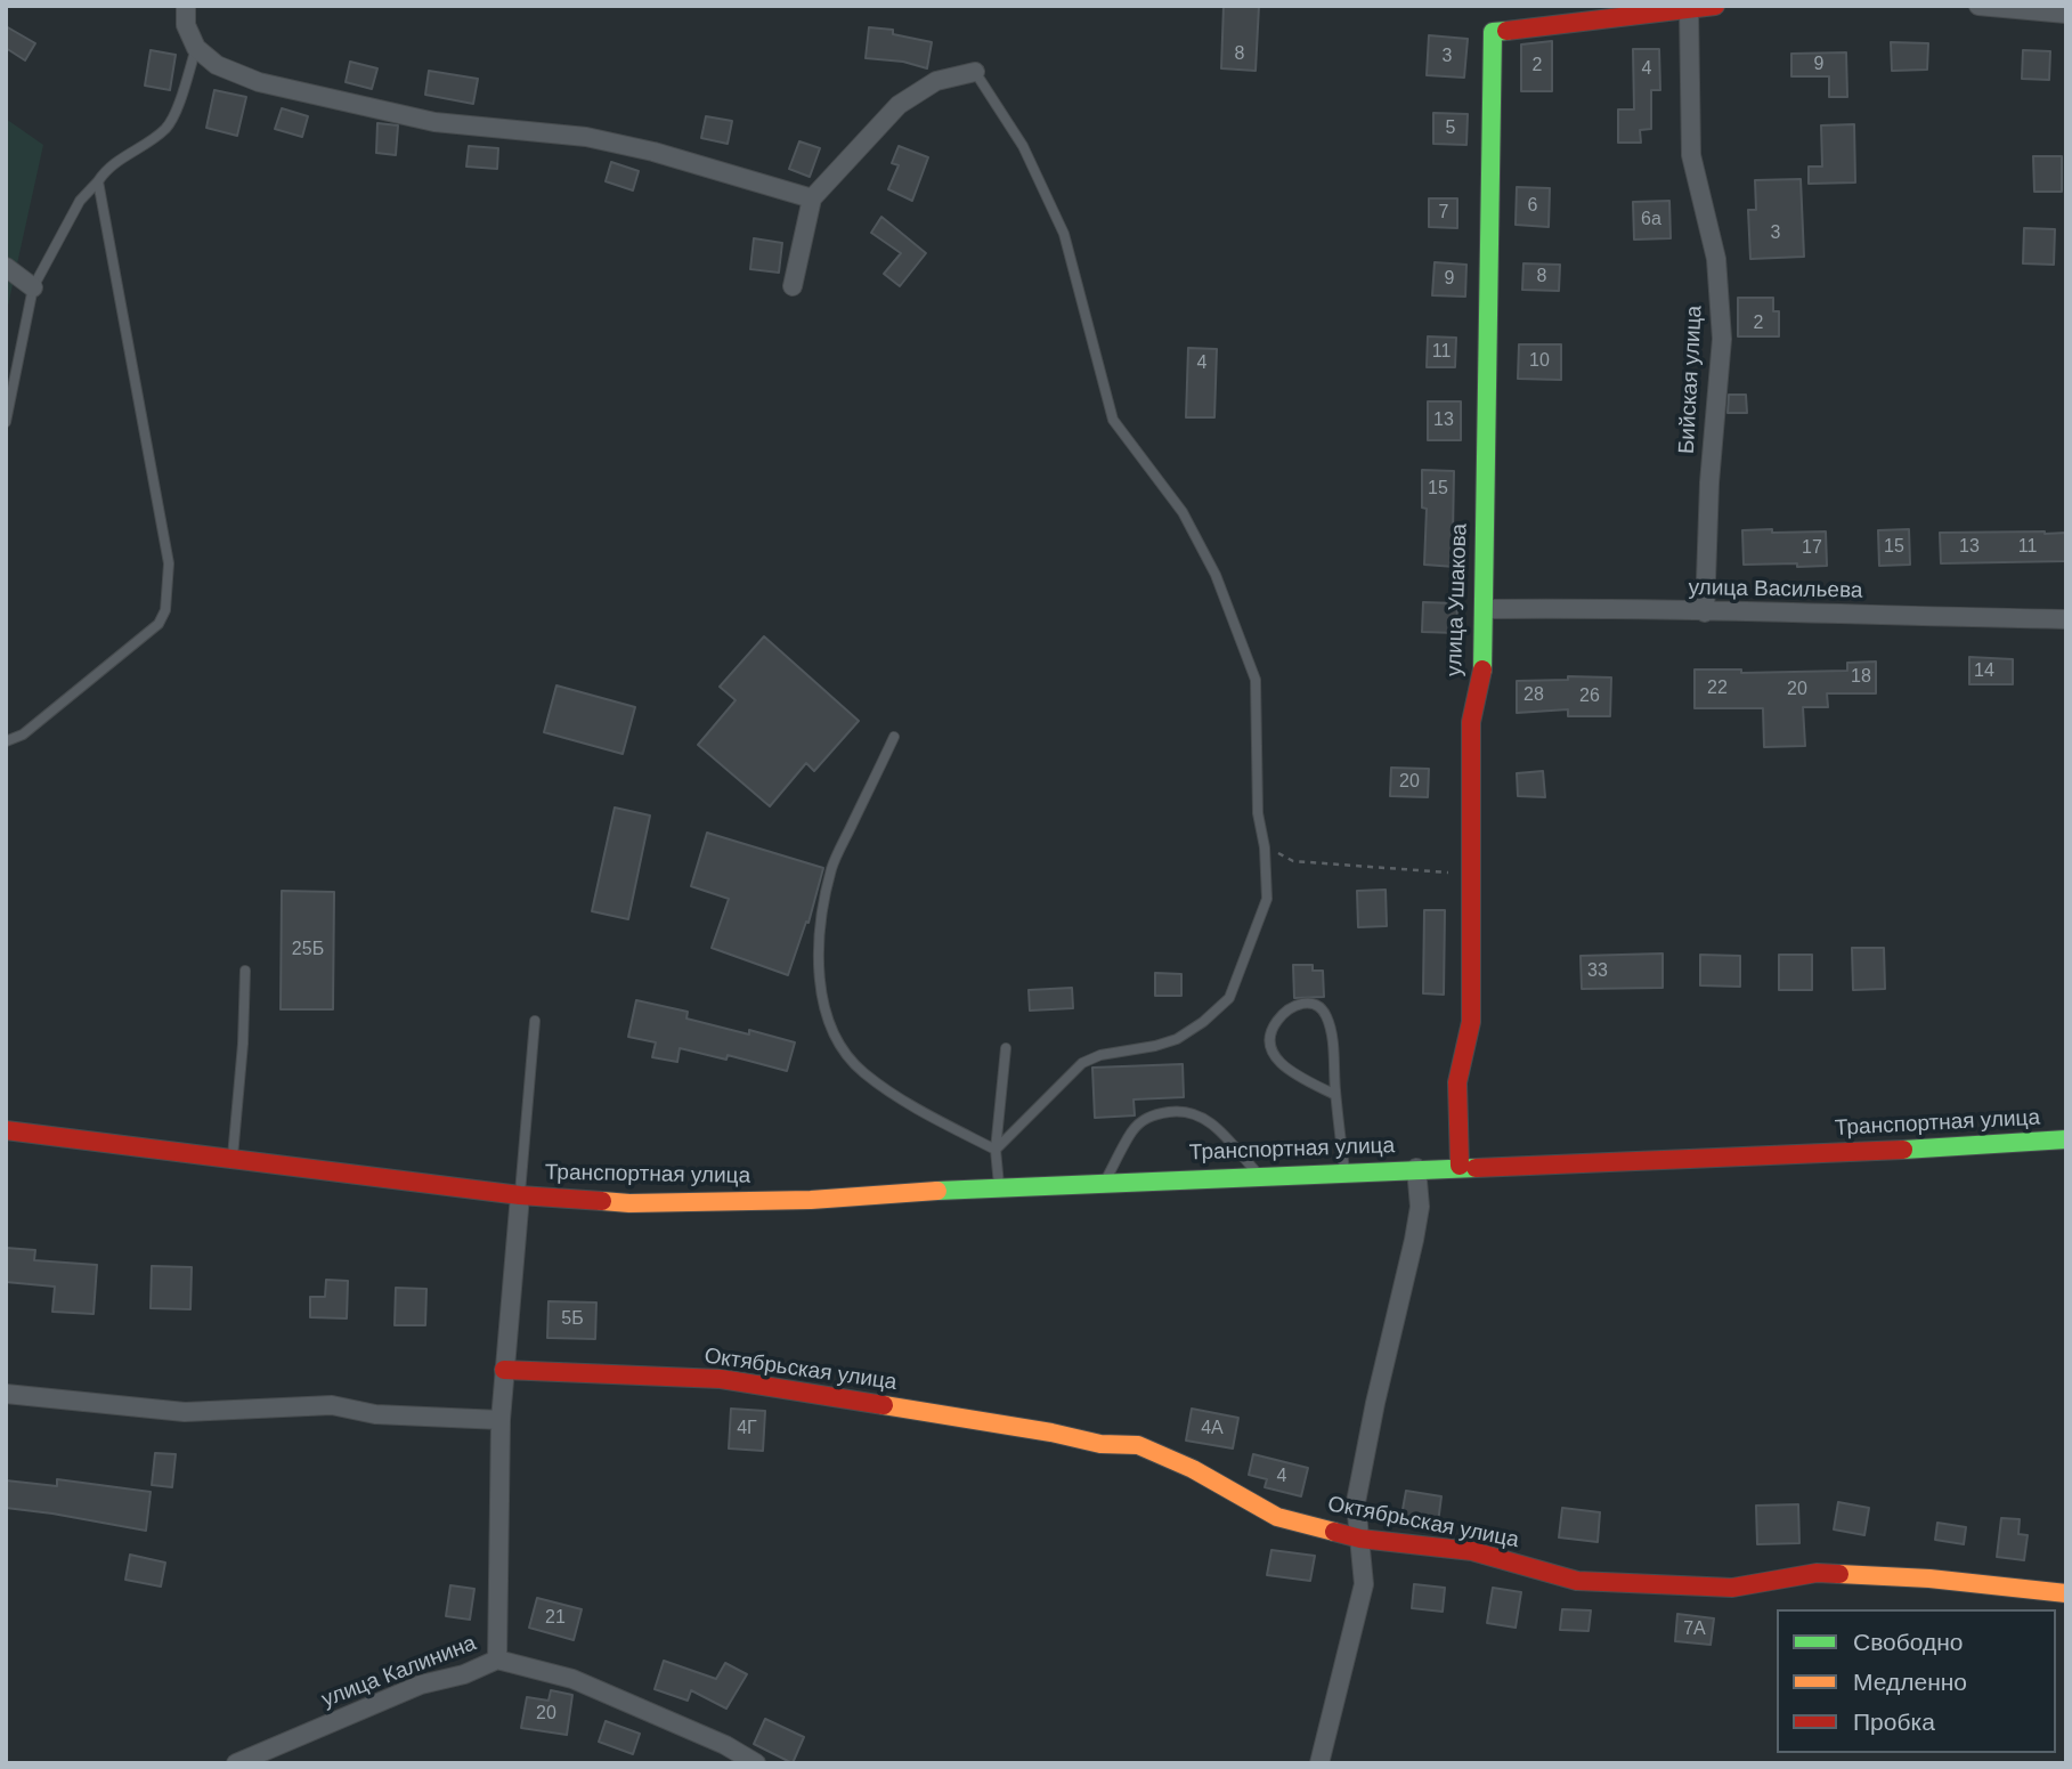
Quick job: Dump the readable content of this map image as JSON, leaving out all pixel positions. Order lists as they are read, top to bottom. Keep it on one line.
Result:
{"streets":{"street":["Бийская улица","улица Васильева","улица Ушакова","Транспортная улица","Октябрьская улица","улица Калинина"]},"crossings":[["Бийская улица","улица Васильева"],["Бийская улица","улица Ушакова"],["улица Васильева","улица Ушакова"],["улица Ушакова","Транспортная улица"]],"house_numbers":["8","3","9","2","4","5","6","7","6а","3","8","9","2","11","10","4","13","15","15","13","11","17","14","18","22","20","28","26","20","25Б","33","5Б","4Г","4А","4","21","7А","20"],"legend":["Свободно","Медленно","Пробка"]}
